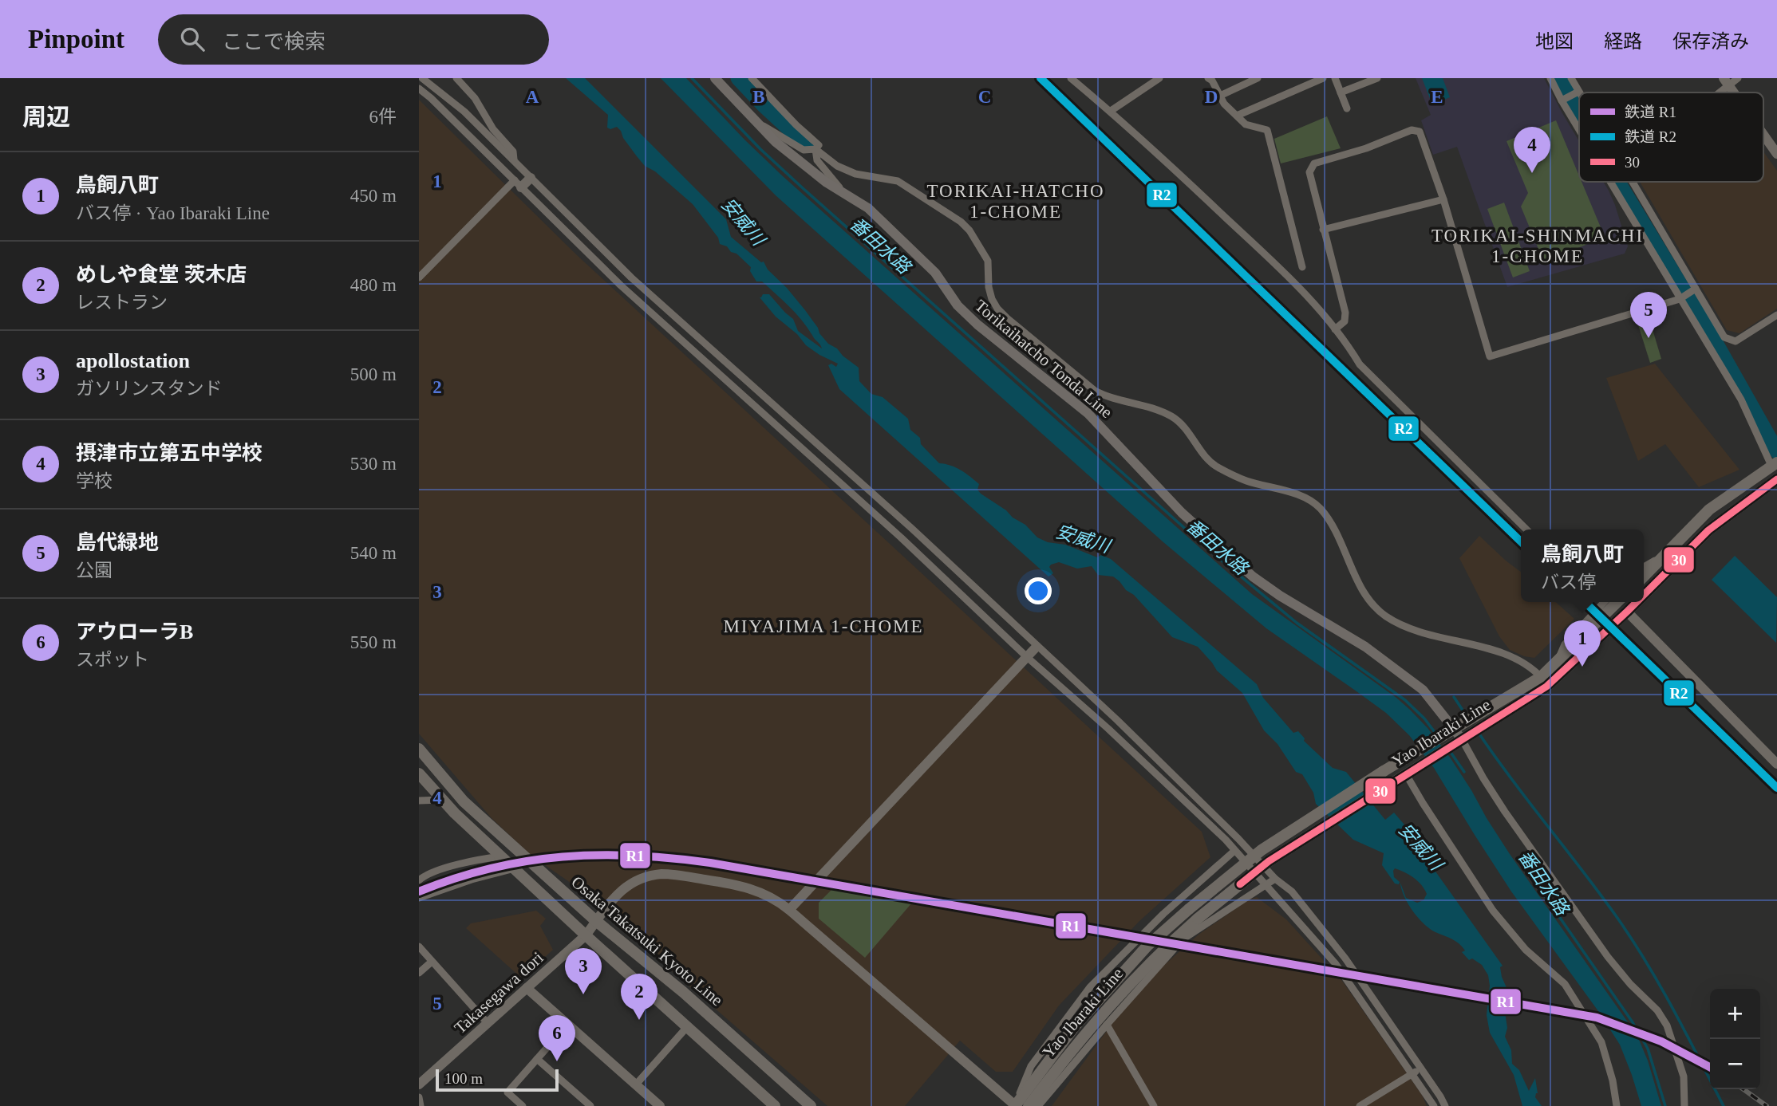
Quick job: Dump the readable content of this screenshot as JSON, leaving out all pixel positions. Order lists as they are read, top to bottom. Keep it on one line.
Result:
{"streets":{"main road":["Torikaihatcho Tonda Line","Yao Ibaraki Line","Osaka Takatsuki Kyoto Line"],"street":["Takasegawa dori"]},"crossings":[["Torikaihatcho Tonda Line","Yao Ibaraki Line"],["Yao Ibaraki Line","Takasegawa dori"],["Osaka Takatsuki Kyoto Line","Takasegawa dori"]],"districts":["TORIKAI-HATCHO 1-CHOME","TORIKAI-SHINMACHI 1-CHOME","MIYAJIMA 1-CHOME"],"water":["安威川","番田水路"],"lines":["rail line R2","transit line 30","rail line R1"],"legend":["鉄道 R1","鉄道 R2","30"],"scale_bar":"100 m","page":{"header":"Pinpoint","search":"ここで検索","nav":["地図","経路","保存済み"],"heading":["周辺","6件"],"pins":["4","5","1","3","2","6"],"list":[{"mark":"1","name":"鳥飼八町","note":"バス停 · Yao Ibaraki Line","value":"450 m"},{"mark":"2","name":"めしや食堂 茨木店","note":"レストラン","value":"480 m"},{"mark":"3","name":"apollostation","note":"ガソリンスタンド","value":"500 m"},{"mark":"4","name":"摂津市立第五中学校","note":"学校","value":"530 m"},{"mark":"5","name":"島代緑地","note":"公園","value":"540 m"},{"mark":"6","name":"アウローラB","note":"スポット","value":"550 m"}],"popup":["鳥飼八町","バス停"],"map_buttons":["+","−"],"scale":"100 m"},"grid":{"columns":["A","B","C","D","E"],"rows":["1","2","3","4","5"]}}
